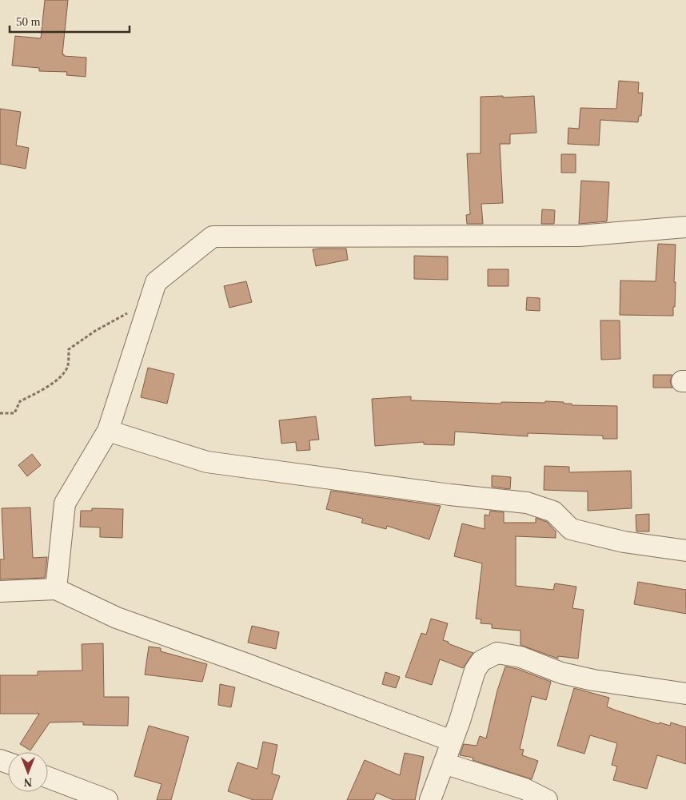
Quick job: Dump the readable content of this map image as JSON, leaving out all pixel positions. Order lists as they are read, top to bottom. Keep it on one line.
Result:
{"scale_bar":"50 m","north":"bottom"}
